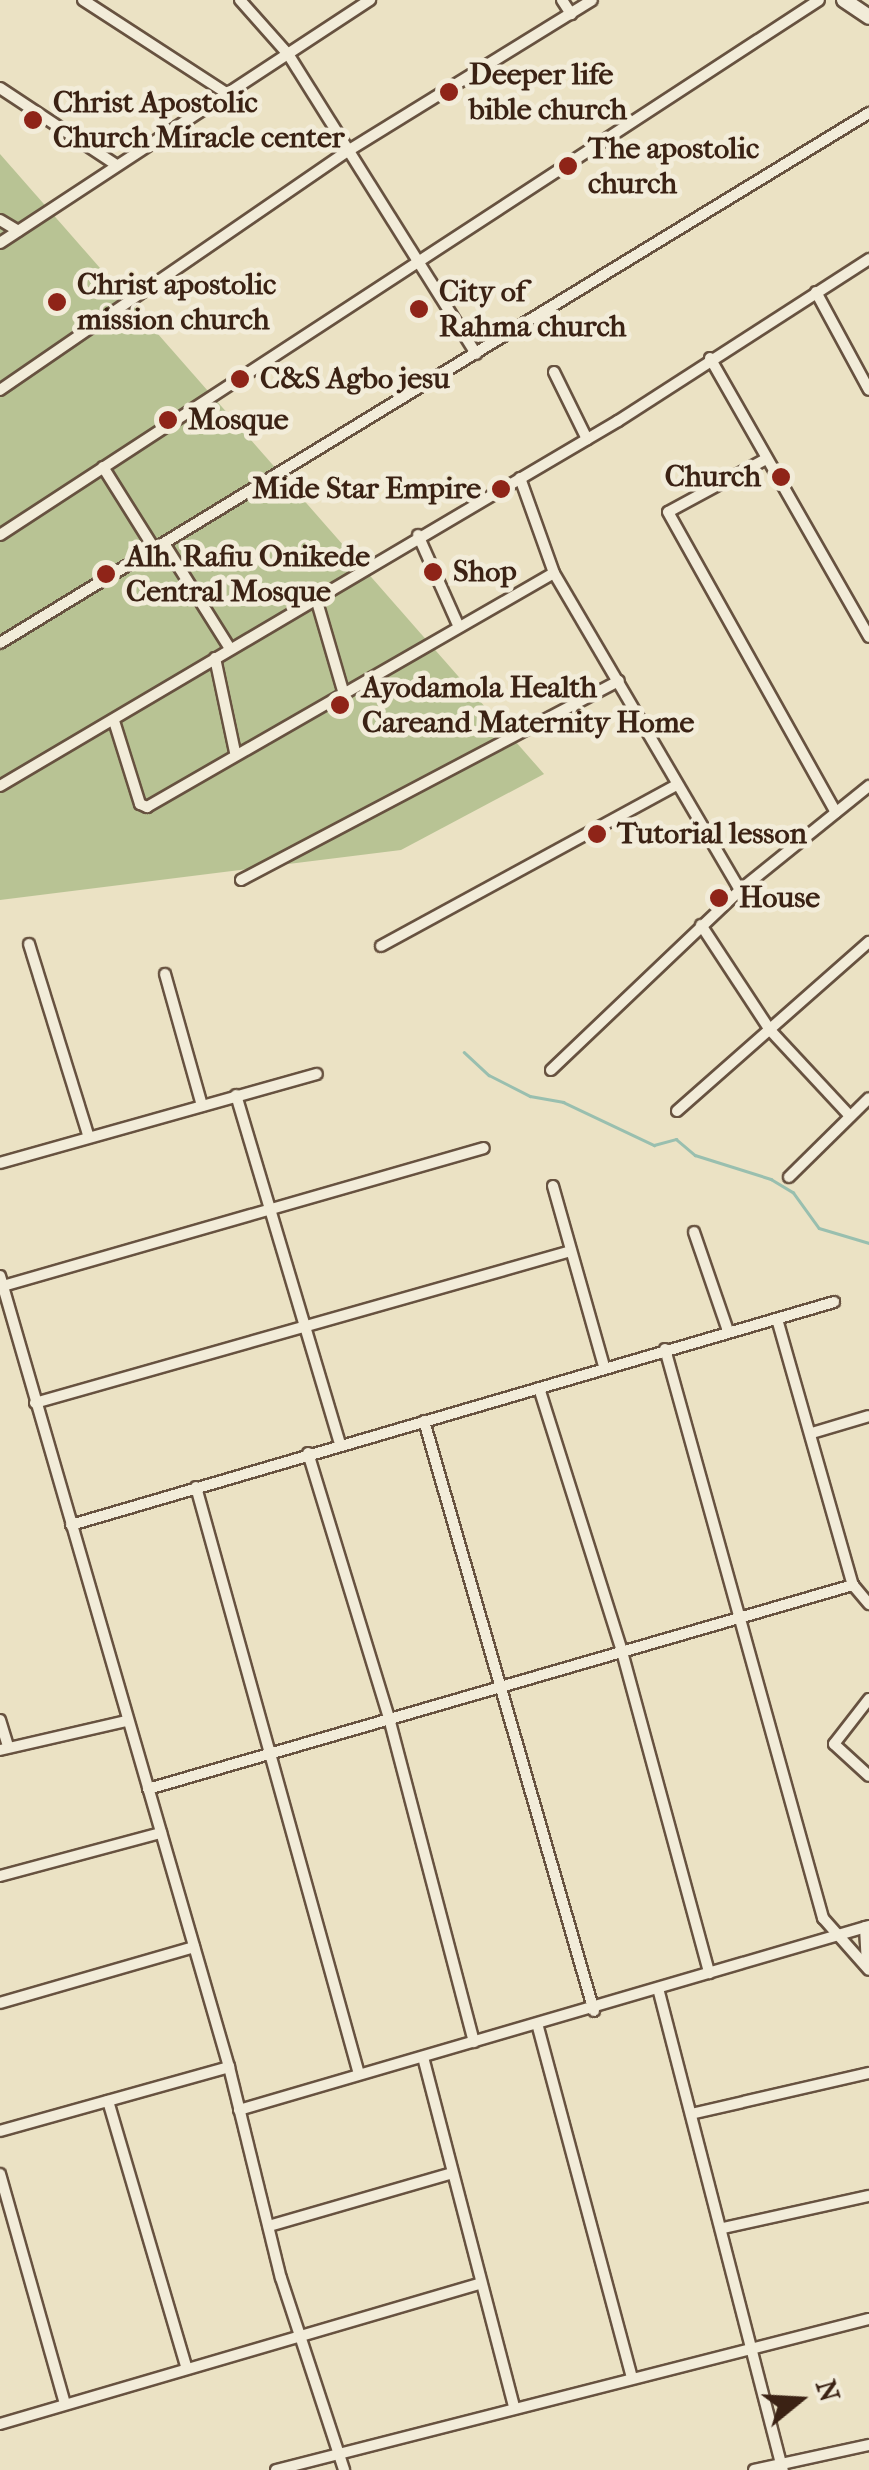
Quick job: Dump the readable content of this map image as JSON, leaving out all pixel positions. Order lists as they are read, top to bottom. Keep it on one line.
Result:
{"places":["Deeper life bible church","Christ Apostolic Church Miracle center","The apostolic church","Christ apostolic mission church","City of Rahma church","C&S Agbo jesu","Mosque","Church","Mide Star Empire","Shop","Alh. Rafiu Onikede Central Mosque","Ayodamola Health Careand Maternity Home","Tutorial lesson","House"],"north":"right"}
